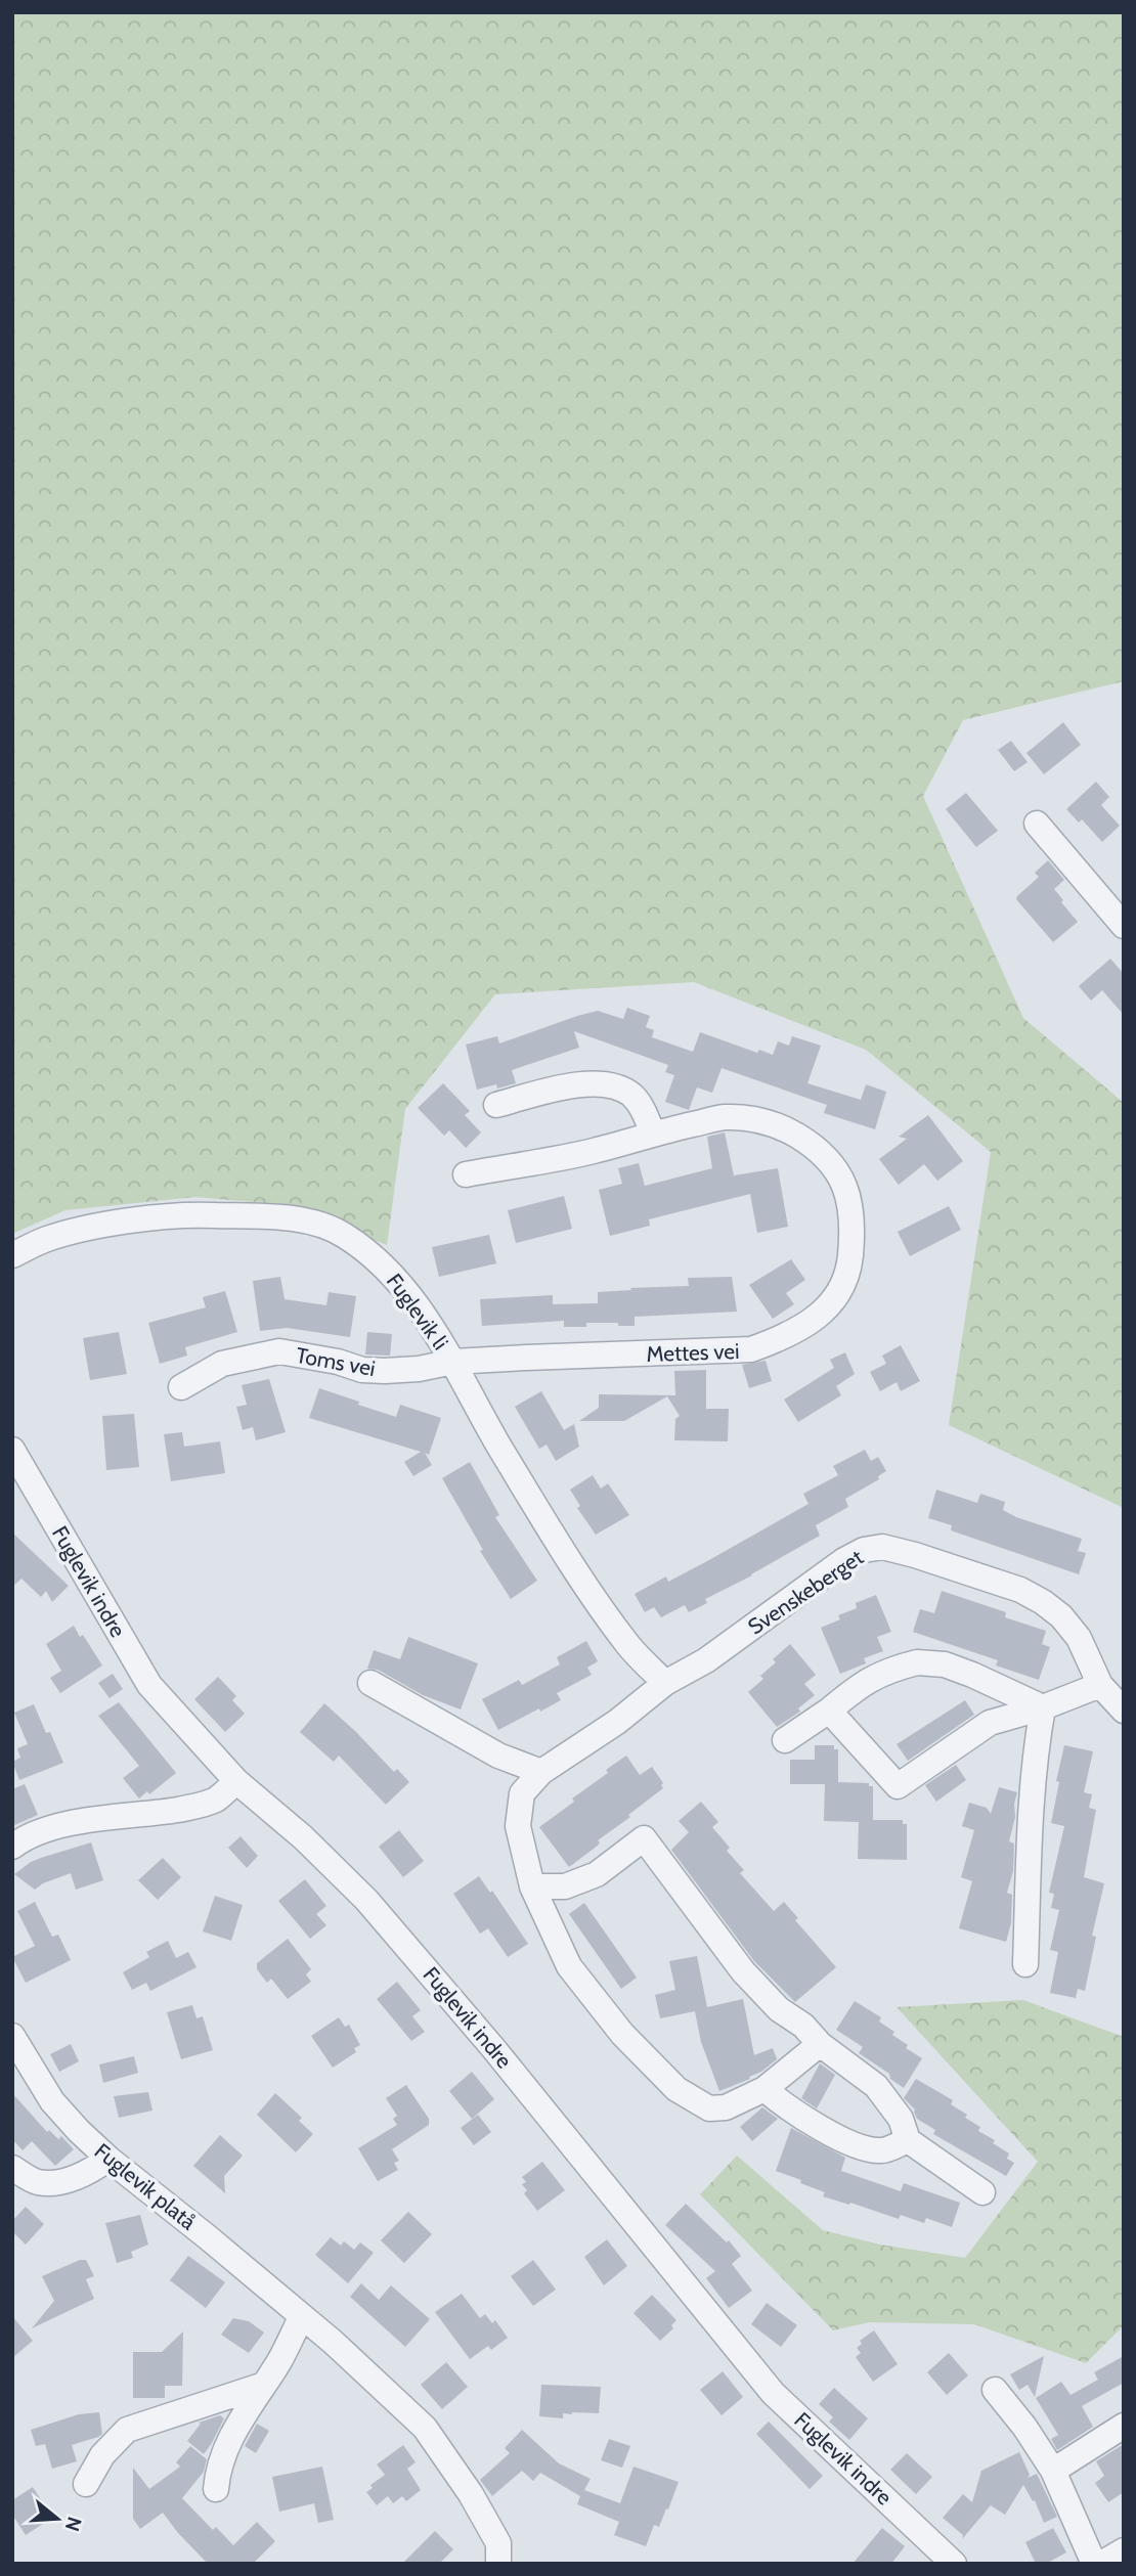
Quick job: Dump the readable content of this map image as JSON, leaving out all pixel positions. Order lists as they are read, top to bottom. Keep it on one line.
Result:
{"streets":{"street":["Fuglevik li","Mettes vei","Toms vei","Fuglevik indre","Svenskeberget","Fuglevik platå"]},"crossings":[["Fuglevik li","Mettes vei"],["Fuglevik li","Toms vei"],["Fuglevik li","Svenskeberget"],["Mettes vei","Toms vei"]],"north":"right"}
